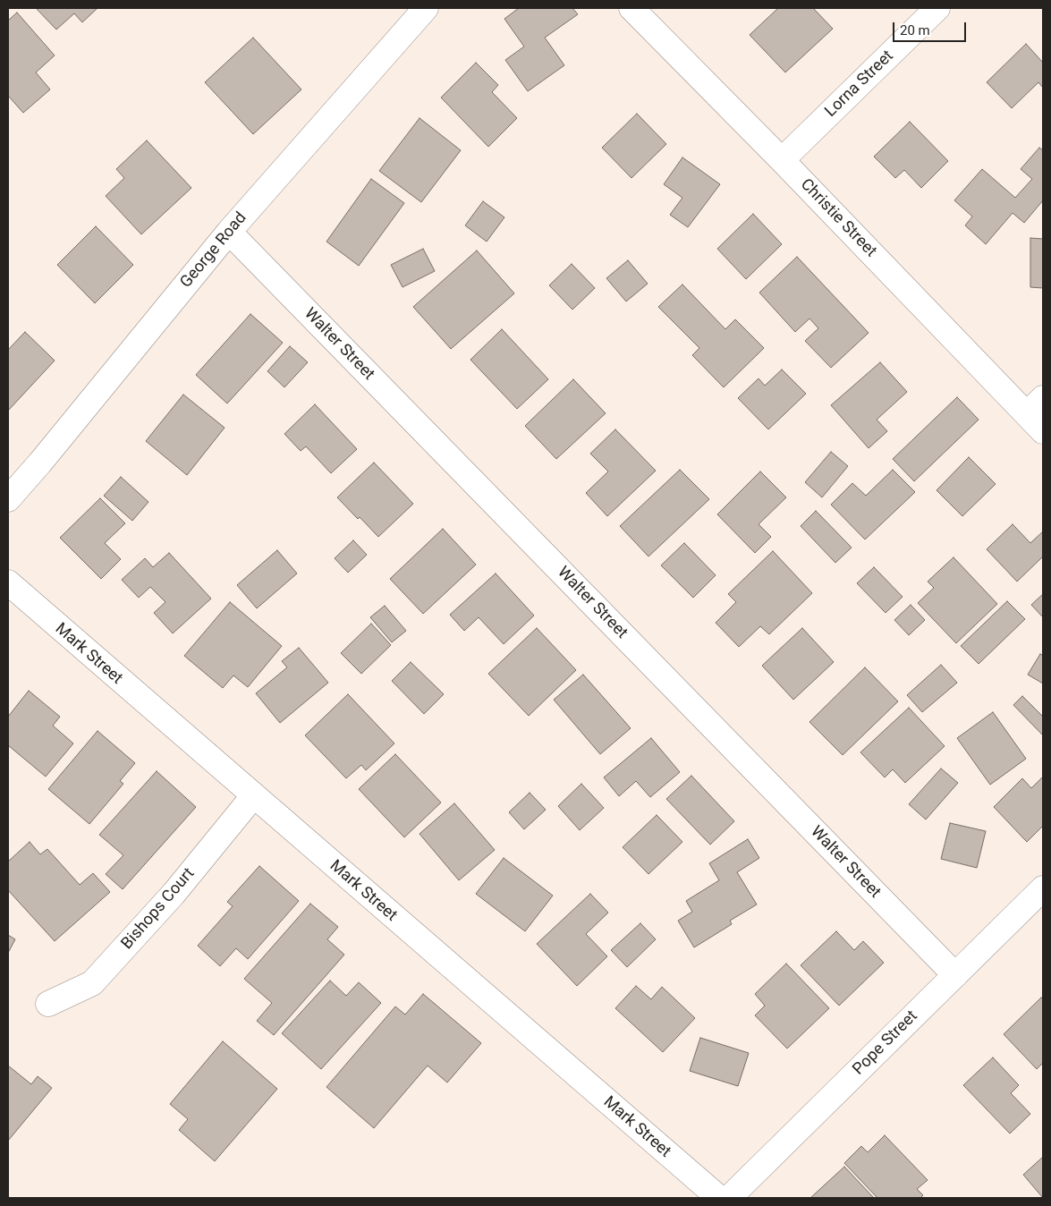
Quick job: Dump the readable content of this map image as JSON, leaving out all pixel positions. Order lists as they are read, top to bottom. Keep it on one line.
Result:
{"streets":{"street":["Lorna Street","Christie Street","George Road","Walter Street","Mark Street","Bishops Court","Pope Street"]},"crossings":[["Lorna Street","Christie Street"],["George Road","Walter Street"],["Walter Street","Pope Street"],["Mark Street","Bishops Court"]],"scale_bar":"20 m"}
